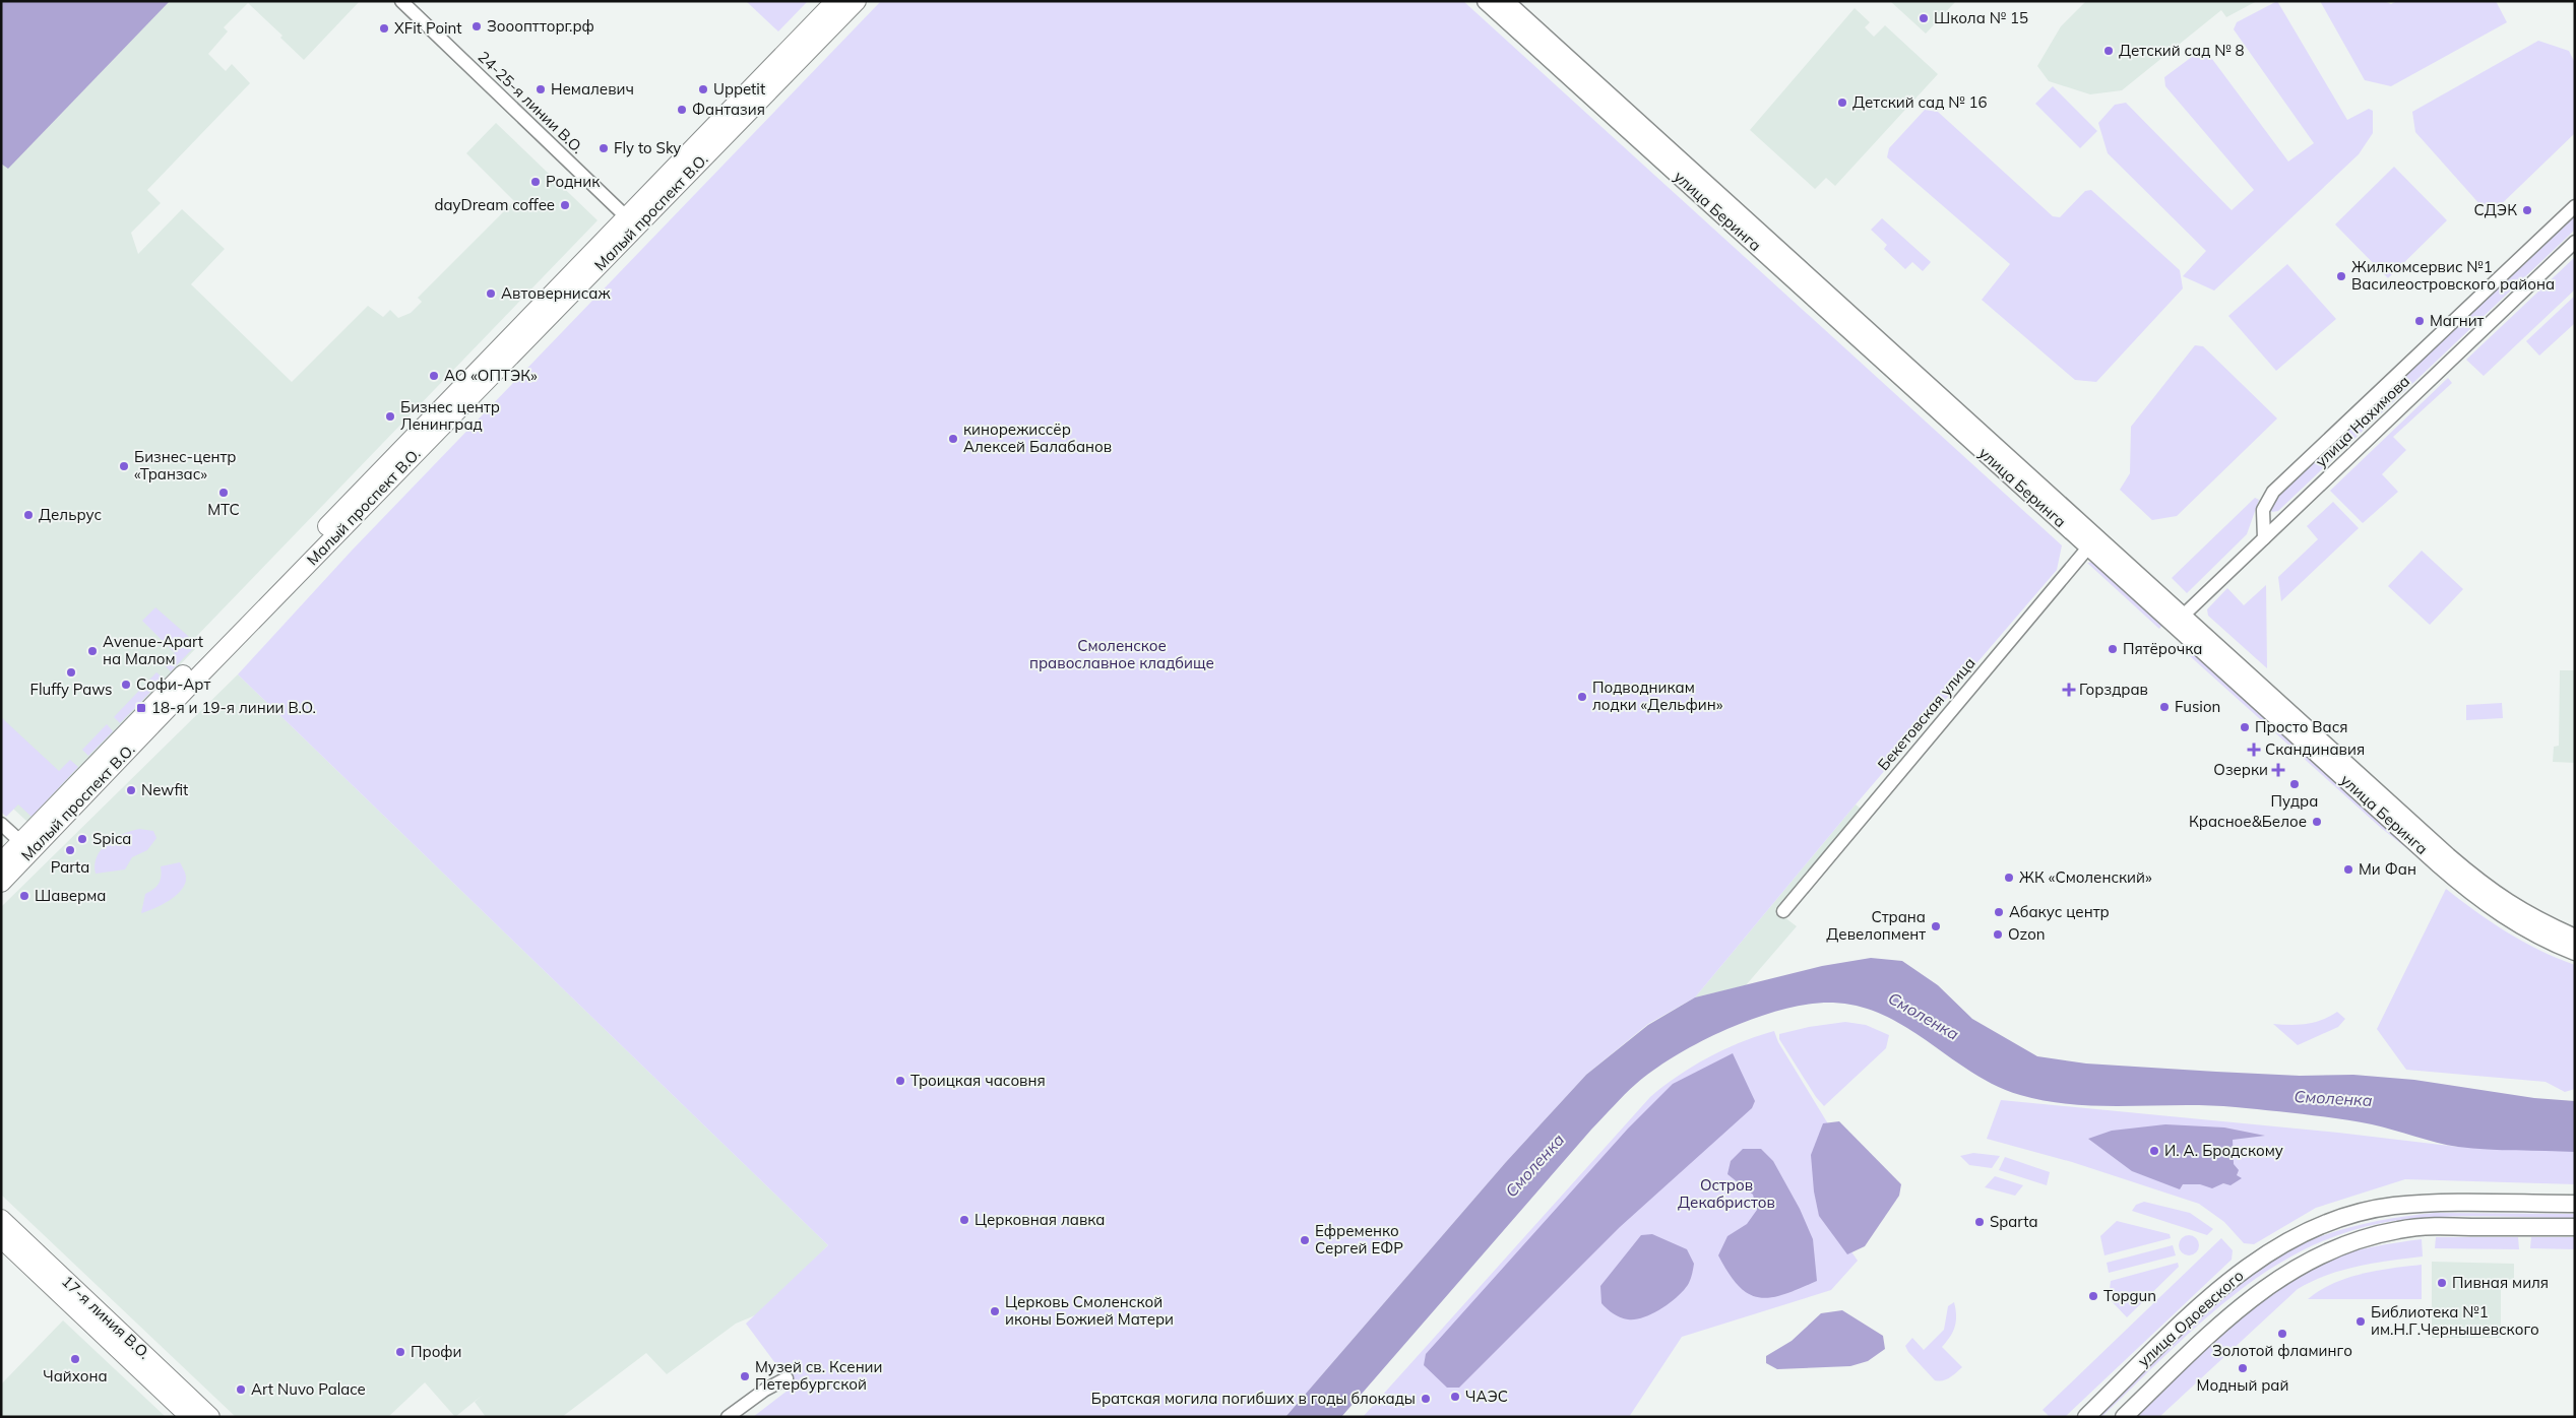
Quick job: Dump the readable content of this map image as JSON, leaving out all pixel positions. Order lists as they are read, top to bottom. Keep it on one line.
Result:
{"streets":{"main road":["Малый проспект В.О.","17-я линия В.О."],"street":["24-25-я линии В.О.","улица Беринга","улица Нахимова","Бекетовская улица","улица Одоевского"]},"crossings":[["24-25-я линии В.О.","Малый проспект В.О."],["улица Беринга","улица Нахимова"],["улица Беринга","Бекетовская улица"]],"water":["Смоленка"],"parks":["Смоленское православное кладбище","Остров Декабристов"],"places":{"other":["Школа № 15","Зоооптторг.рф","XFit Point","Детский сад № 8","Немалевич","Uppetit","Детский сад № 16","Фантазия","Fly to Sky","Родник","dayDream coffee","СДЭК","Жилкомсервис №1 Василеостровского района","Автовернисаж","Магнит","АО «ОПТЭК»","Бизнес центр Ленинград","кинорежиссёр Алексей Балабанов","Бизнес-центр «Транзас»","МТС","Дельрус","Пятёрочка","Аvenue-Apart на Малом","Fluffy Paws","Софи-Арт","Подводникам лодки «Дельфин»","Fusion","Просто Вася","Пудра","Newfit","Красное&Белое","Spica","Parta","Ми Фан","ЖК «Смоленский»","Шаверма","Абакус центр","Страна Девелопмент","Ozon","Троицкая часовня","И. А. Бродскому","Церковная лавка","Sparta","Ефременко Сергей ЕФР","Пивная миля","Topgun","Церковь Смоленской иконы Божией Матери","Библиотека №1 им.Н.Г.Чернышевского","Золотой фламинго","Профи","Чайхона","Модный рай","Музей св. Ксении Петербургской","Art Nuvo Palace","ЧАЭС","Братская могила погибших в годы блокады"],"health":["Горздрав","Скандинавия","Озерки"],"transit":["18-я и 19-я линии В.О."]}}
